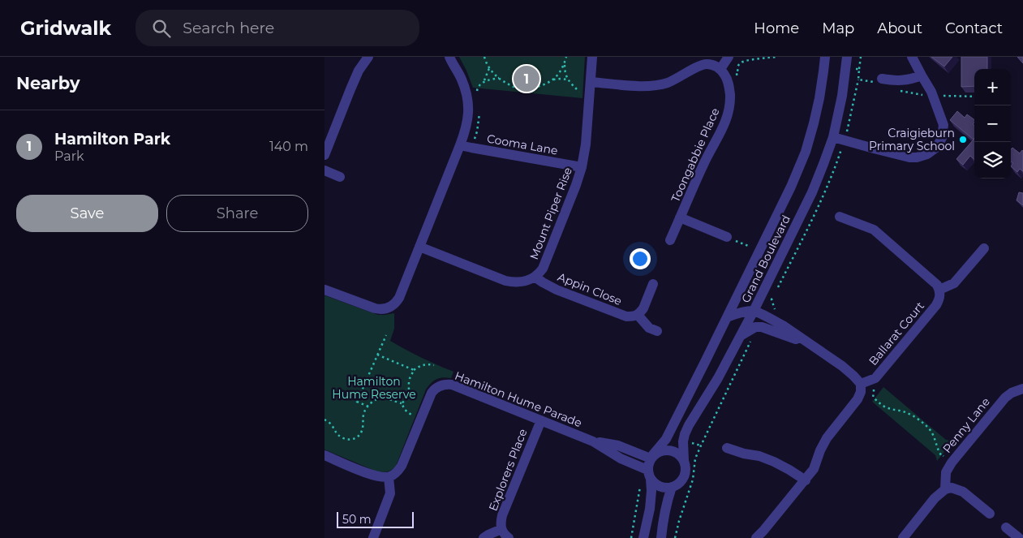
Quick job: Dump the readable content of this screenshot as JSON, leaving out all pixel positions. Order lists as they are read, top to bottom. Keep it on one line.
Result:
{"streets":{"street":["Cooma Lane","Toongabbie Place","Mount Piper Rise","Grand Boulevard","Appin Close","Ballarat Court","Hamilton Hume Parade","Penny Lane","Explorers Place"]},"crossings":[["Cooma Lane","Mount Piper Rise"],["Mount Piper Rise","Appin Close"],["Grand Boulevard","Hamilton Hume Parade"],["Hamilton Hume Parade","Explorers Place"]],"parks":["Hamilton Hume Reserve"],"places":["Craigieburn Primary School"],"scale_bar":"50 m","page":{"header":"Gridwalk","search":"Search here","nav":["Home","Map","About","Contact"],"heading":"Nearby","pins":"1","map_buttons":["+","−"],"list":[{"mark":"1","name":"Hamilton Park","note":"Park","value":"140 m"}],"buttons":["Save","Share"],"scale":"50 m"}}
